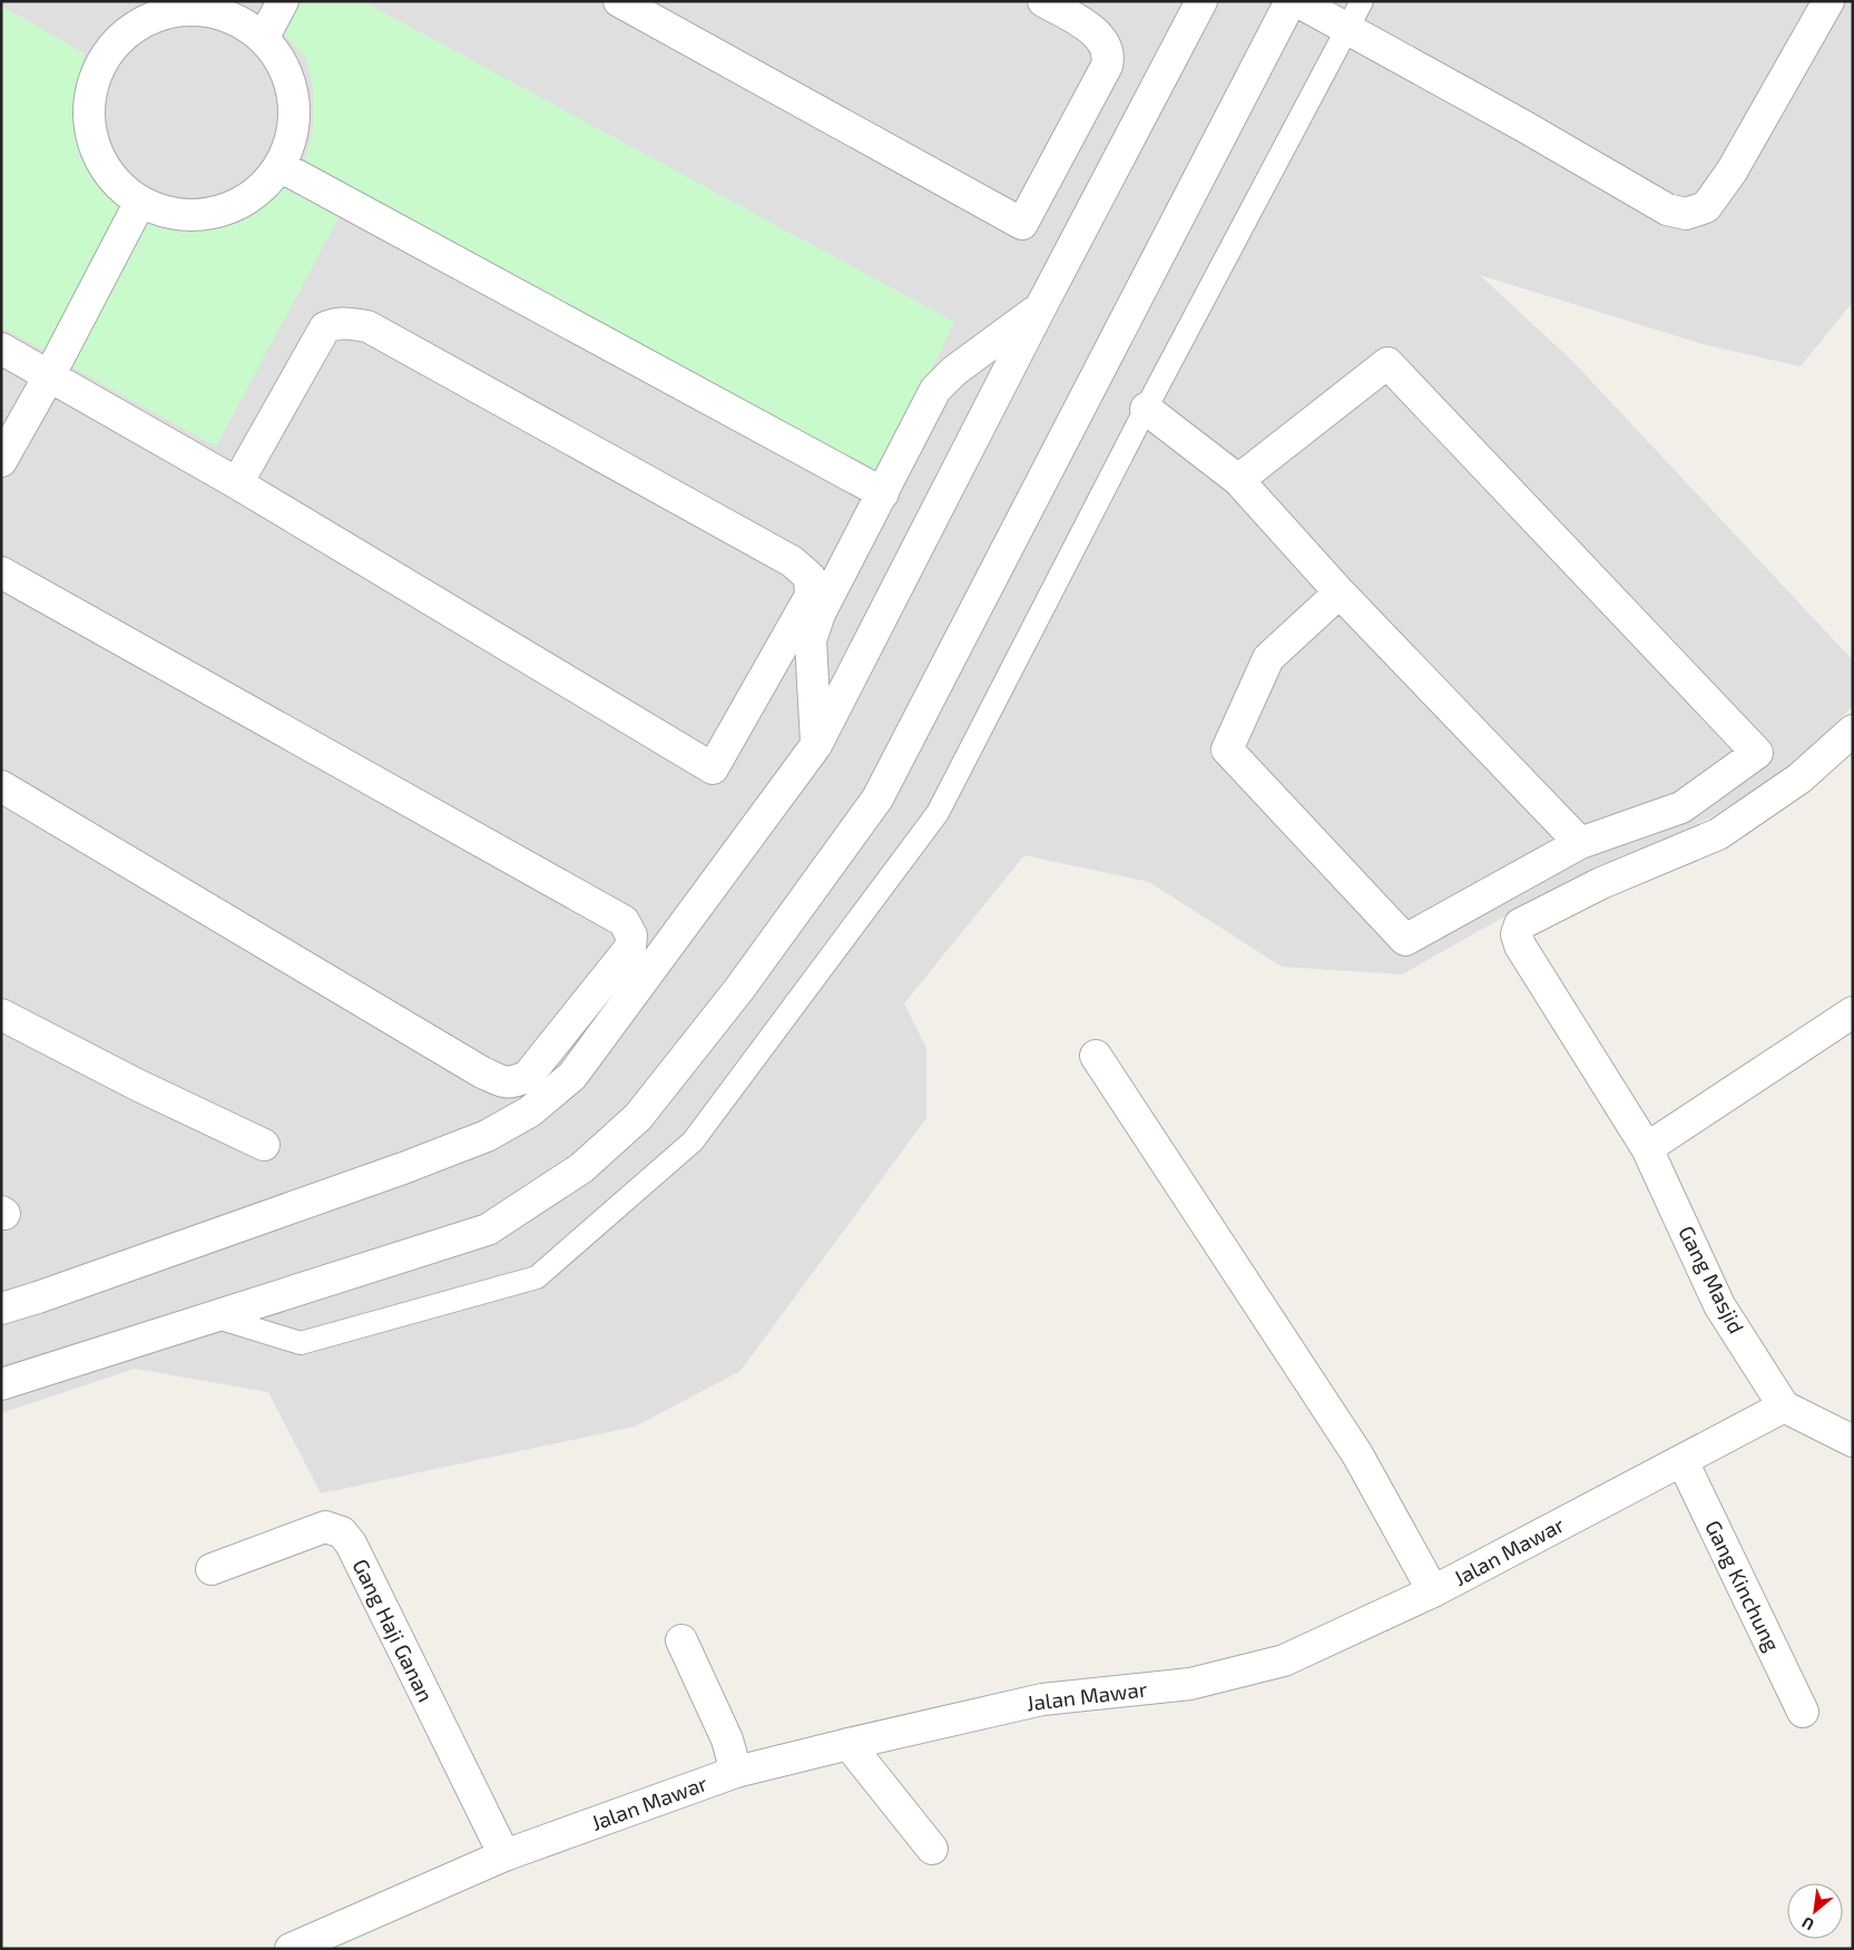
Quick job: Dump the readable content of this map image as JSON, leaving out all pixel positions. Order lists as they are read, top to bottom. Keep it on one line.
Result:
{"streets":{"street":["Gang Masjid","Jalan Mawar","Gang Kinchung","Gang Haji Ganan"]},"crossings":[["Gang Masjid","Jalan Mawar"],["Jalan Mawar","Gang Kinchung"],["Jalan Mawar","Gang Haji Ganan"]],"north":"bottom left"}
